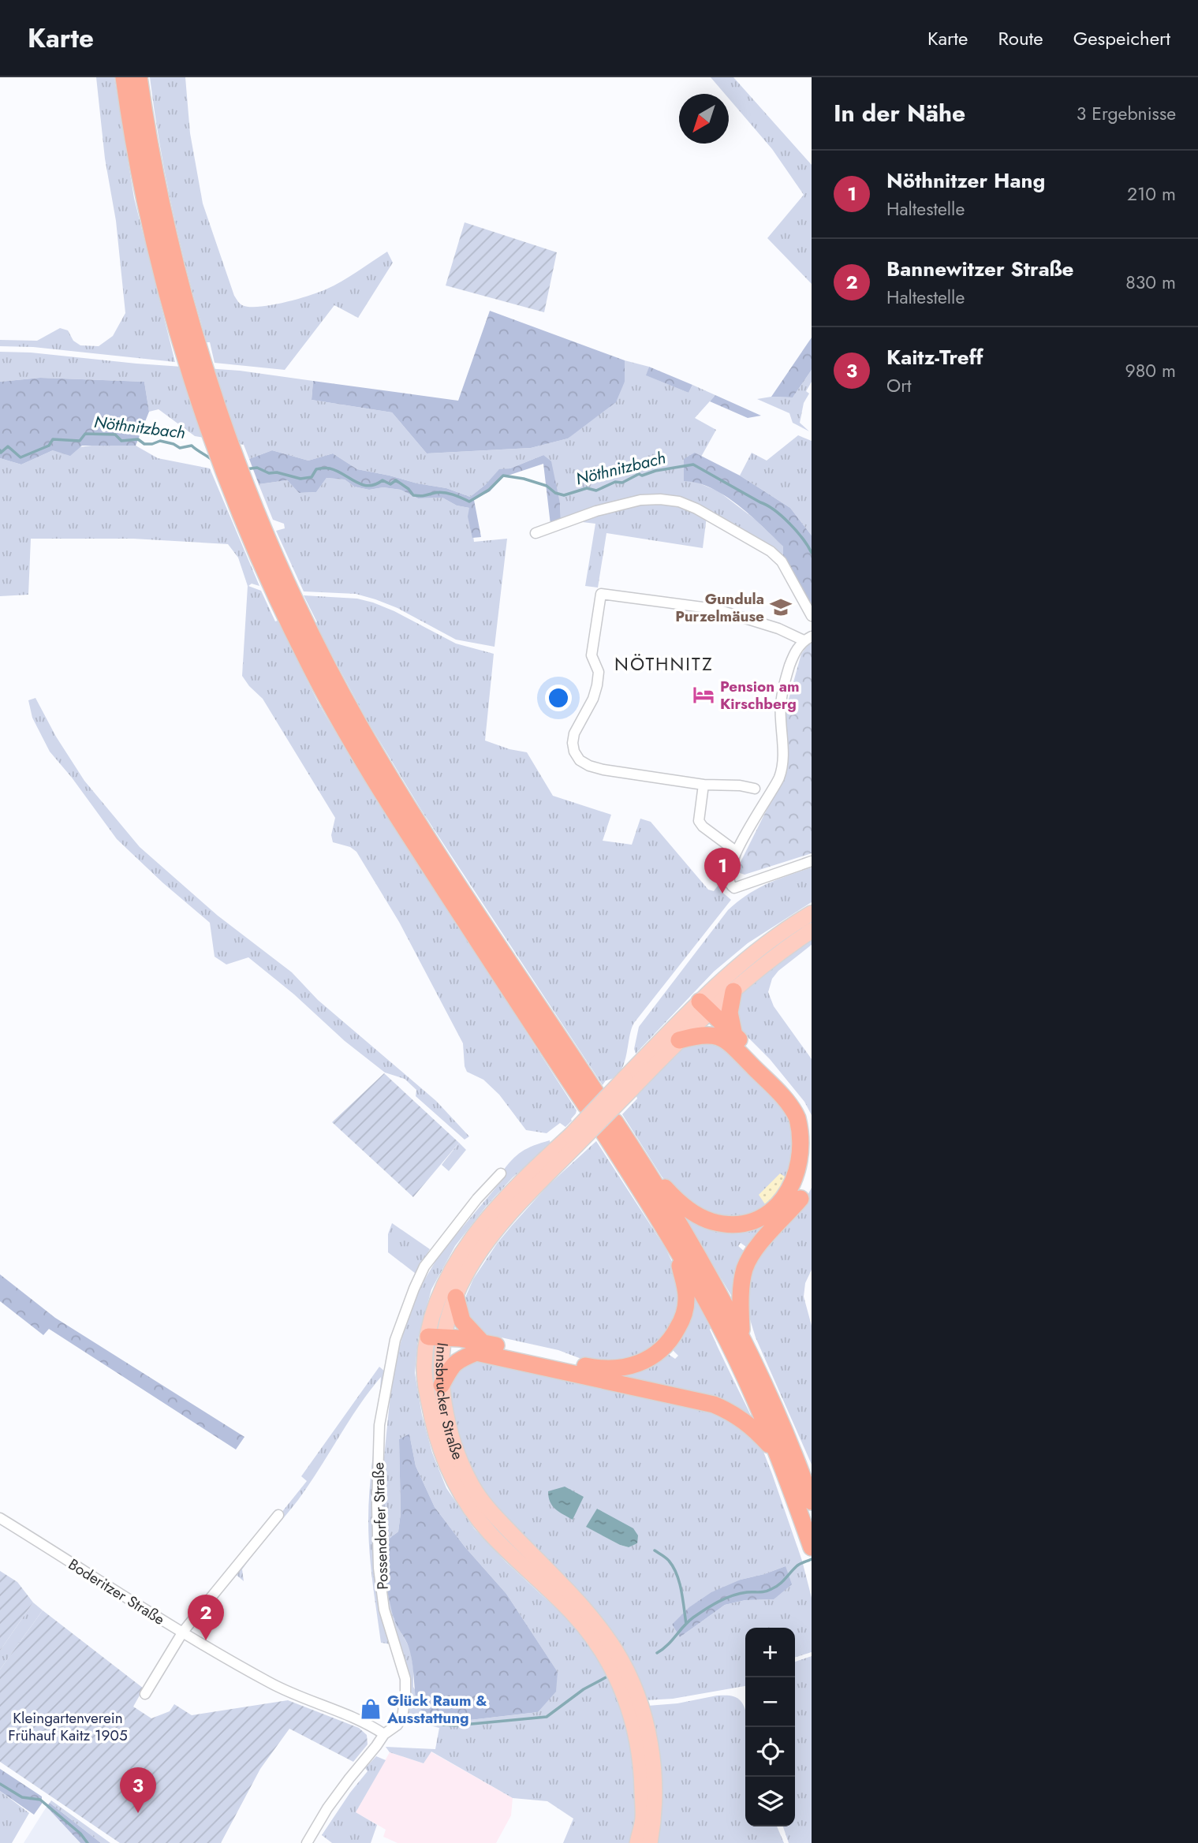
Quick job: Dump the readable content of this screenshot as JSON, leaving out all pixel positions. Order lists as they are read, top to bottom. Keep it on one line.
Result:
{"streets":{"main road":["Innsbrucker Straße"],"street":["Possendorfer Straße","Boderitzer Straße"]},"crossings":[["Possendorfer Straße","Boderitzer Straße"]],"districts":["NÖTHNITZ"],"water":["Nöthnitzbach"],"parks":["Kleingartenverein Frühauf Kaitz 1905"],"places":{"school or university":["Gundula Purzelmäuse"],"hotel":["Pension am Kirschberg"],"shop":["Glück Raum & Ausstattung"]},"north":"bottom left","page":{"header":"Karte","nav":["Karte","Route","Gespeichert"],"heading":["In der Nähe","3 Ergebnisse"],"list":[{"mark":"1","name":"Nöthnitzer Hang","note":"Haltestelle","value":"210 m"},{"mark":"2","name":"Bannewitzer Straße","note":"Haltestelle","value":"830 m"},{"mark":"3","name":"Kaitz-Treff","note":"Ort","value":"980 m"}],"pins":["1","2","3"],"map_buttons":["+","−"]}}
